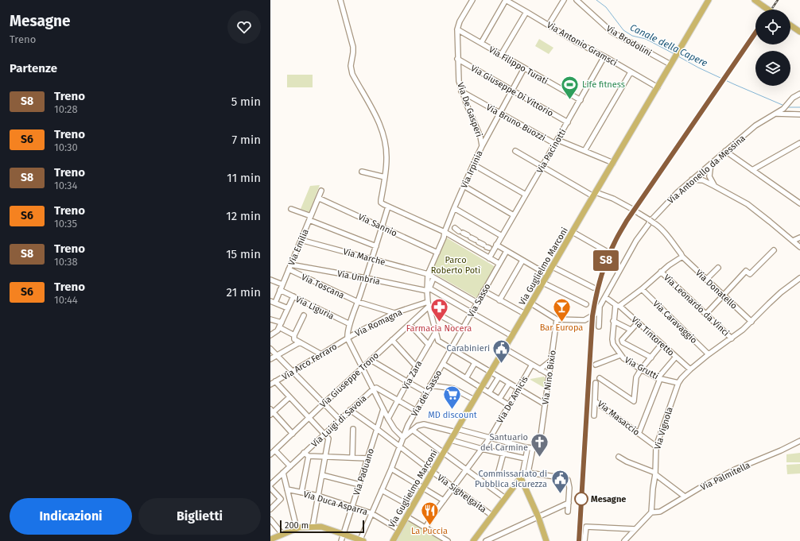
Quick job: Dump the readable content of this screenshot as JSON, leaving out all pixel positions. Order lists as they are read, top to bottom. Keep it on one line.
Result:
{"streets":{"main road":["Via Guglielmo Marconi"],"street":["Via Brodolini","Via Antonio Gramsci","Via Filippo Turati","Via Giuseppe Di Vittorio","Via De Gasperi","Via Bruno Buozzi","Via Pacinotti","Via Irpinia","Via Antonello da Messina","Via Sannio","Via Emilia","Via Marche","Via Umbria","Via Toscana","Via Donatello","Via Sasso","Via Leonardo da Vinci","Via Liguria","Via Caravaggio","Via Romagna","Via Tintoretto","Via Arco Ferraro","Via Grutti","Via Zara","Via Nino Bixio","Via Giuseppe Trono","Via dei Sasso","Via De Amicis","Via Masaccio","Via Luigi di Savoia","Via Vignola","Via Paduano","Via Palmitella","Via Sighelgaita","Via Duca Asparra"]},"crossings":[["Via Brodolini","Via Guglielmo Marconi"],["Via Antonio Gramsci","Via Pacinotti"],["Via Antonio Gramsci","Via Guglielmo Marconi"],["Via Filippo Turati","Via De Gasperi"],["Via Filippo Turati","Via Pacinotti"],["Via Filippo Turati","Via Irpinia"],["Via Giuseppe Di Vittorio","Via De Gasperi"],["Via Giuseppe Di Vittorio","Via Pacinotti"],["Via Giuseppe Di Vittorio","Via Irpinia"],["Via De Gasperi","Via Bruno Buozzi"],["Via De Gasperi","Via Irpinia"],["Via Bruno Buozzi","Via Pacinotti"],["Via Bruno Buozzi","Via Irpinia"],["Via Bruno Buozzi","Via Guglielmo Marconi"],["Via Pacinotti","Via Donatello"],["Via Irpinia","Via Sannio"],["Via Irpinia","Via Marche"],["Via Antonello da Messina","Via Tintoretto"],["Via Antonello da Messina","Via Nino Bixio"],["Via Sannio","Via Emilia"],["Via Emilia","Via Marche"],["Via Emilia","Via Umbria"],["Via Emilia","Via Toscana"],["Via Emilia","Via Liguria"],["Via Guglielmo Marconi","Via Umbria"],["Via Guglielmo Marconi","Via Donatello"],["Via Guglielmo Marconi","Via Sighelgaita"],["Via Guglielmo Marconi","Via Duca Asparra"],["Via Umbria","Via Sasso"],["Via Toscana","Via Romagna"],["Via Donatello","Via Vignola"],["Via Sasso","Via dei Sasso"],["Via Leonardo da Vinci","Via Vignola"],["Via Caravaggio","Via Vignola"],["Via Romagna","Via Arco Ferraro"],["Via Romagna","Via Giuseppe Trono"],["Via Tintoretto","Via Grutti"],["Via Tintoretto","Via Vignola"],["Via Grutti","Via Vignola"],["Via De Amicis","Via Sighelgaita"],["Via Masaccio","Via Vignola"],["Via Luigi di Savoia","Via Sighelgaita"],["Via Vignola","Via Palmitella"],["Via Paduano","Via Sighelgaita"],["Via Paduano","Via Duca Asparra"]],"water":["Canale della Capere"],"parks":["Parco Roberto Potì"],"places":{"sports":["Life fitness"],"bar":["Bar Europa"],"pharmacy":["Farmacia Nocera"],"public building":["Carabinieri","Commissariato di Pubblica sicurezza"],"supermarket":["MD discount"],"church":["Santuario del Carmine"],"other":["Mesagne"],"restaurant":["La Puccia"]},"scale_bar":"200 m","page":{"heading":[["Mesagne","Treno"],"Partenze"],"on_map":"S8","list":[{"mark":"S8","name":"Treno","note":"10:28","value":"5 min"},{"mark":"S6","name":"Treno","note":"10:30","value":"7 min"},{"mark":"S8","name":"Treno","note":"10:34","value":"11 min"},{"mark":"S6","name":"Treno","note":"10:35","value":"12 min"},{"mark":"S8","name":"Treno","note":"10:38","value":"15 min"},{"mark":"S6","name":"Treno","note":"10:44","value":"21 min"}],"buttons":["Indicazioni","Biglietti"],"scale":"200 m"}}
